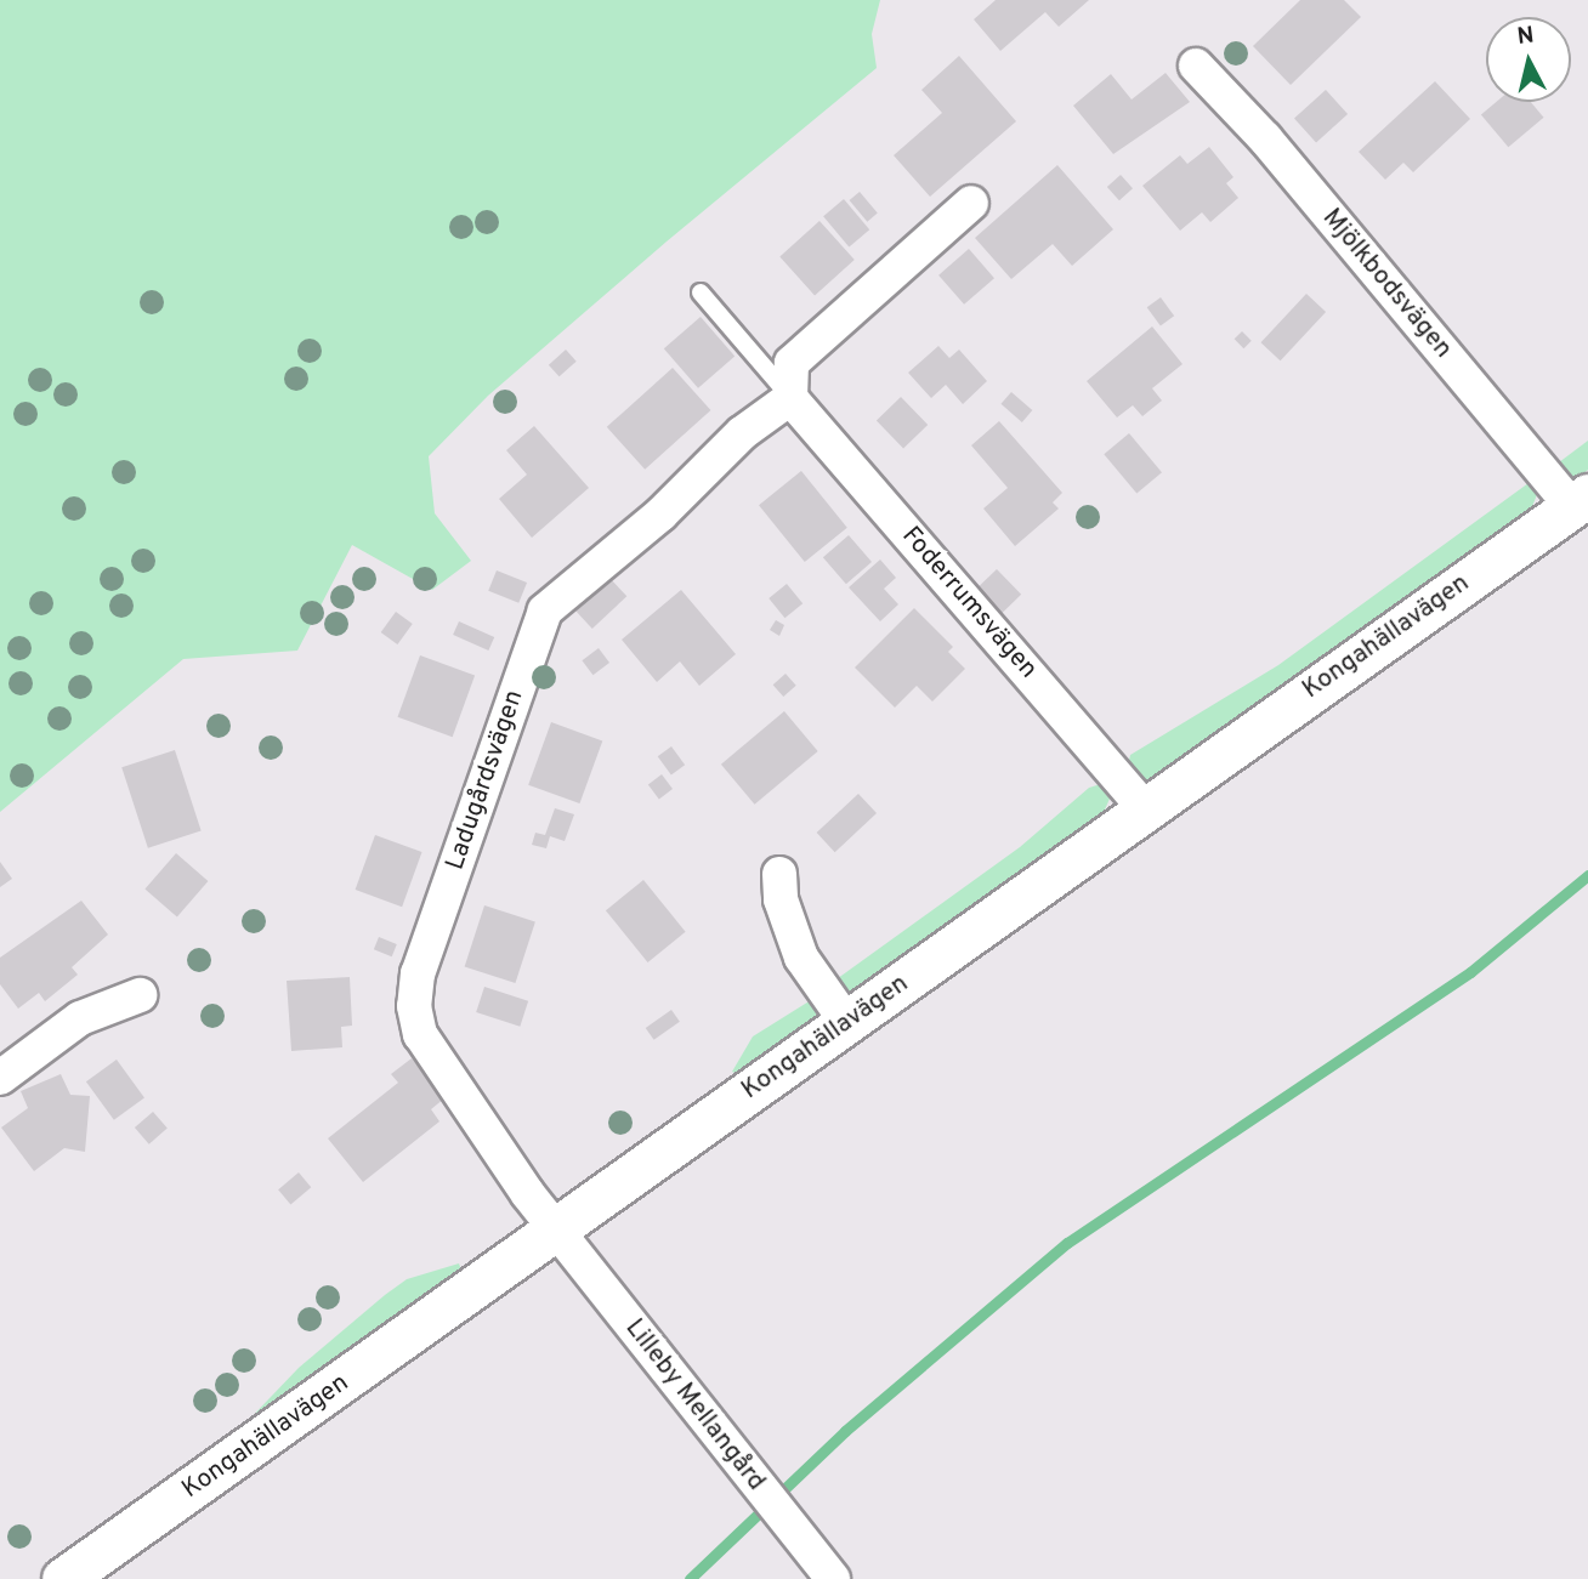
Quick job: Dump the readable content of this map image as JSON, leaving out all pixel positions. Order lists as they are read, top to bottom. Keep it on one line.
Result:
{"streets":{"street":["Mjölkbodsvägen","Foderrumsvägen","Kongahällavägen","Ladugårdsvägen","Lilleby Mellangård"]},"crossings":[["Mjölkbodsvägen","Kongahällavägen"],["Foderrumsvägen","Kongahällavägen"],["Foderrumsvägen","Ladugårdsvägen"],["Kongahällavägen","Ladugårdsvägen"],["Kongahällavägen","Lilleby Mellangård"],["Ladugårdsvägen","Lilleby Mellangård"]],"north":"top"}
